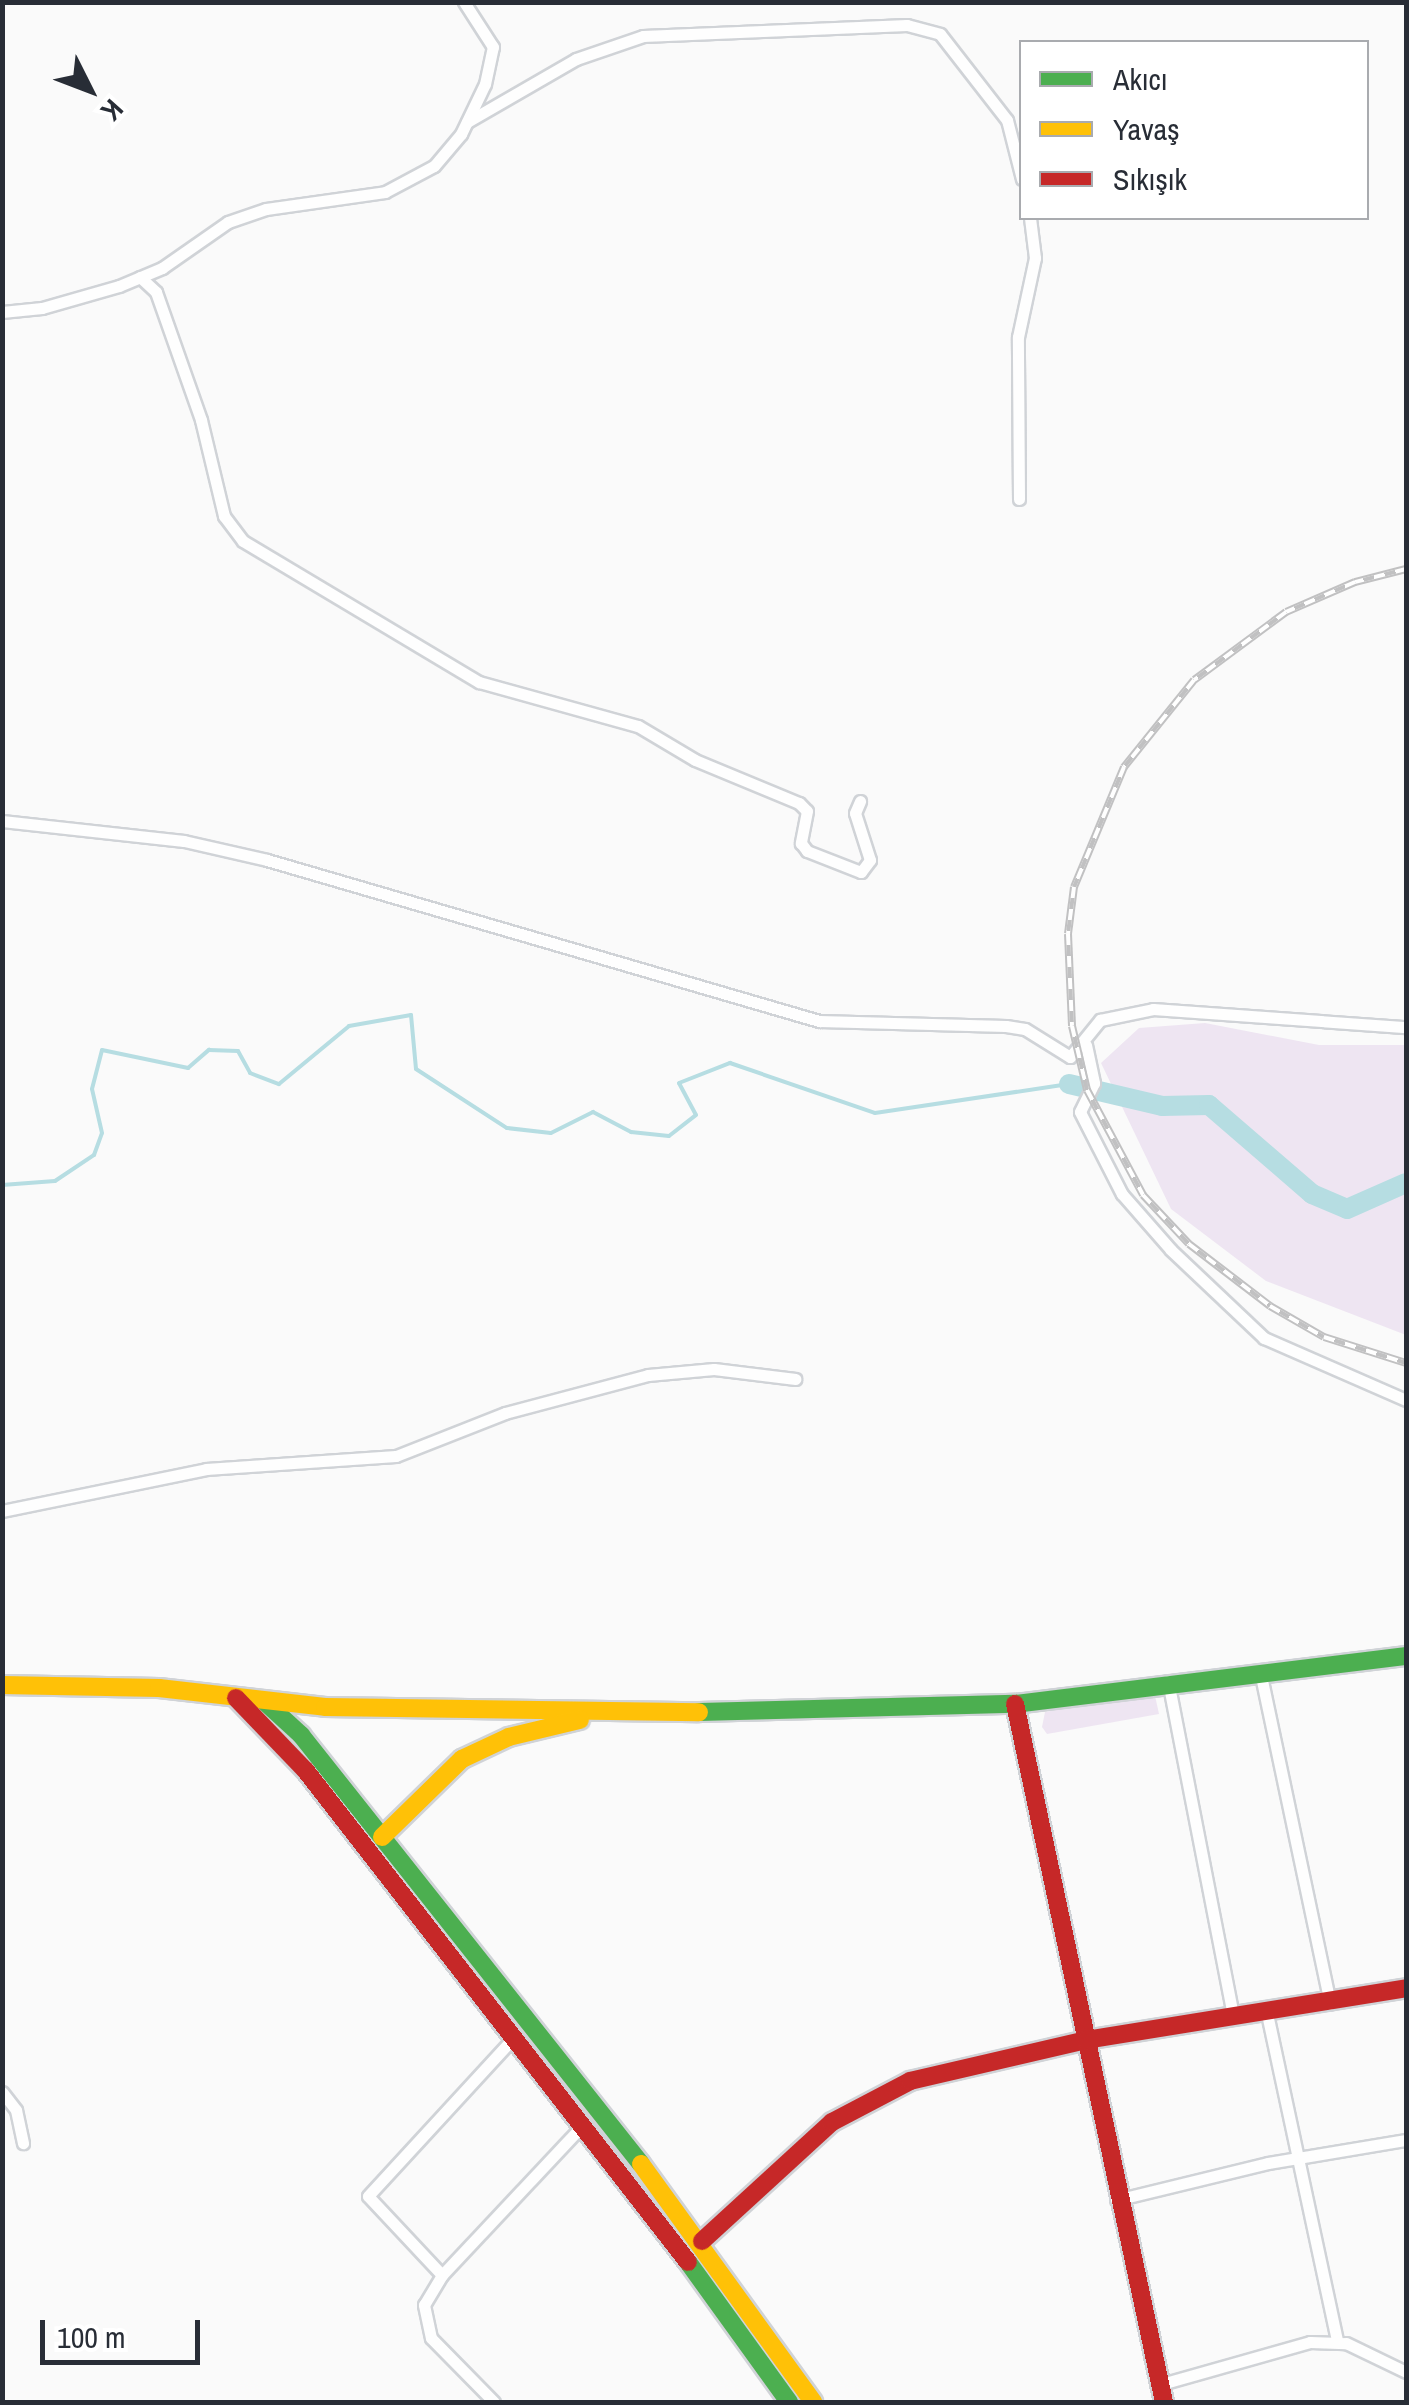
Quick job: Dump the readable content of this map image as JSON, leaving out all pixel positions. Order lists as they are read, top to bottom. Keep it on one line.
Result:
{"legend":["Akıcı","Yavaş","Sıkışık"],"scale_bar":"100 m","north":"bottom right"}
